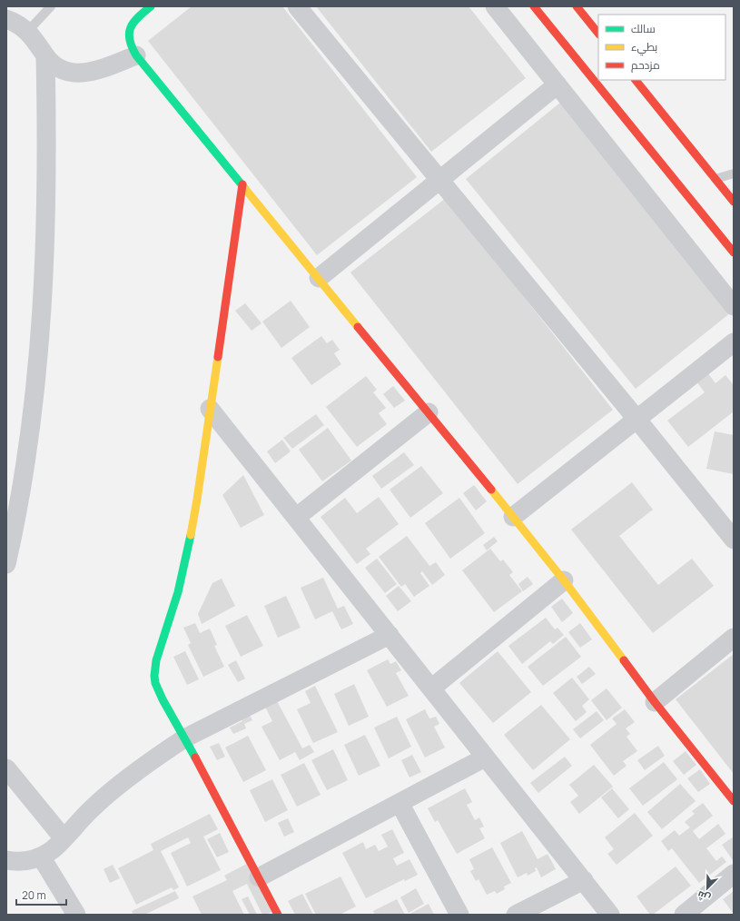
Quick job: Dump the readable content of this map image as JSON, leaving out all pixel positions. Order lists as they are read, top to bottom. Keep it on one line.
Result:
{"legend":["سالك","بطيء","مزدحم"],"scale_bar":"20 m","north":"bottom left"}
